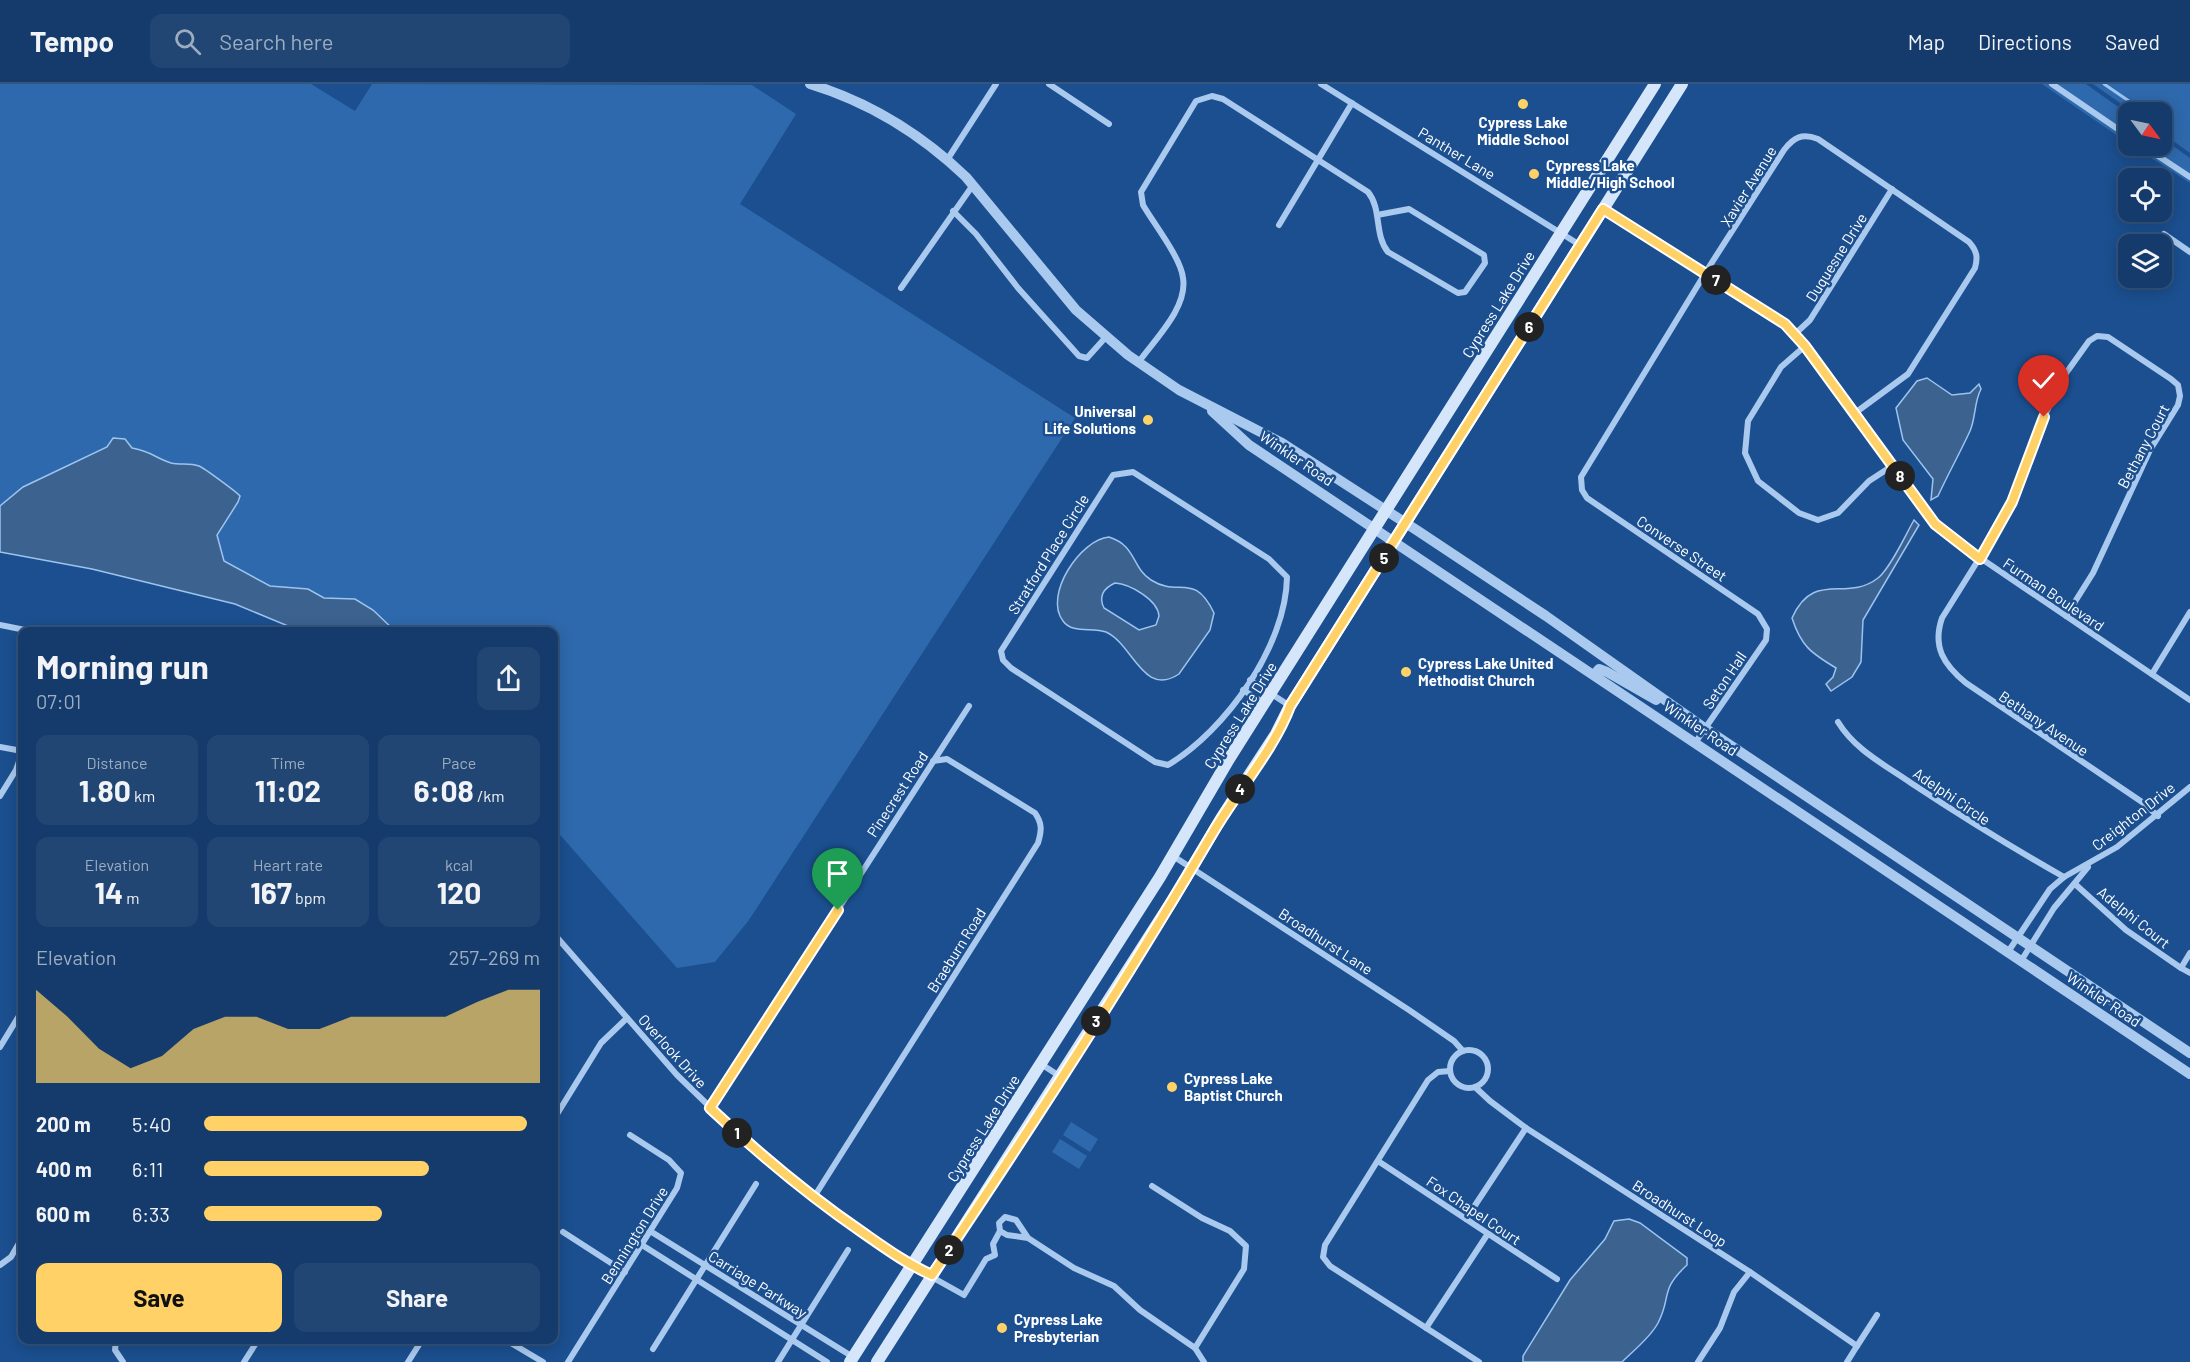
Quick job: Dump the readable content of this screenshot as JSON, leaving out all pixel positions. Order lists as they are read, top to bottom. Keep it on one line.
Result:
{"streets":{"main road":["Cypress Lake Drive"],"street":["Panther Lane","Xavier Avenue","Duquesne Drive","Bethany Court","Winkler Road","Converse Street","Stratford Place Circle","Furman Boulevard","Seton Hall","Bethany Avenue","Pinecrest Road","Adelphi Circle","Creighton Drive","Adelphi Court","Broadhurst Lane","Braeburn Road","Overlook Drive","Fox Chapel Court","Broadhurst Loop","Bennington Drive","Carriage Parkway"]},"crossings":[["Panther Lane","Cypress Lake Drive"],["Xavier Avenue","Duquesne Drive"],["Xavier Avenue","Converse Street"],["Xavier Avenue","Furman Boulevard"],["Duquesne Drive","Furman Boulevard"],["Cypress Lake Drive","Winkler Road"],["Cypress Lake Drive","Broadhurst Lane"],["Cypress Lake Drive","Overlook Drive"],["Cypress Lake Drive","Carriage Parkway"],["Bethany Court","Furman Boulevard"],["Bethany Court","Bethany Avenue"],["Winkler Road","Seton Hall"],["Winkler Road","Creighton Drive"],["Converse Street","Seton Hall"],["Bethany Avenue","Creighton Drive"],["Pinecrest Road","Braeburn Road"],["Pinecrest Road","Overlook Drive"],["Adelphi Circle","Creighton Drive"],["Creighton Drive","Adelphi Court"],["Broadhurst Lane","Broadhurst Loop"],["Braeburn Road","Overlook Drive"],["Bennington Drive","Carriage Parkway"]],"places":["Cypress Lake Middle School","Cypress Lake Middle/High School","Universal Life Solutions","Cypress Lake United Methodist Church","Cypress Lake Baptist Church","Cypress Lake Presbyterian"],"north":"bottom right","page":{"header":"Tempo","search":"Search here","nav":["Map","Directions","Saved"],"pins":["7","6","8","5","4","3","1","2"],"heading":["Morning run","07:01"],"stats":[["Distance","1.80 km"],["Time","11:02"],["Pace","6:08 /km"],["Elevation","14 m"],["Heart rate","167 bpm"],["kcal","120"]],"chart":["Elevation","257–269 m"],"list":[{"name":"200 m","note":"5:40"},{"name":"400 m","note":"6:11"},{"name":"600 m","note":"6:33"}],"buttons":["Save","Share"]}}
